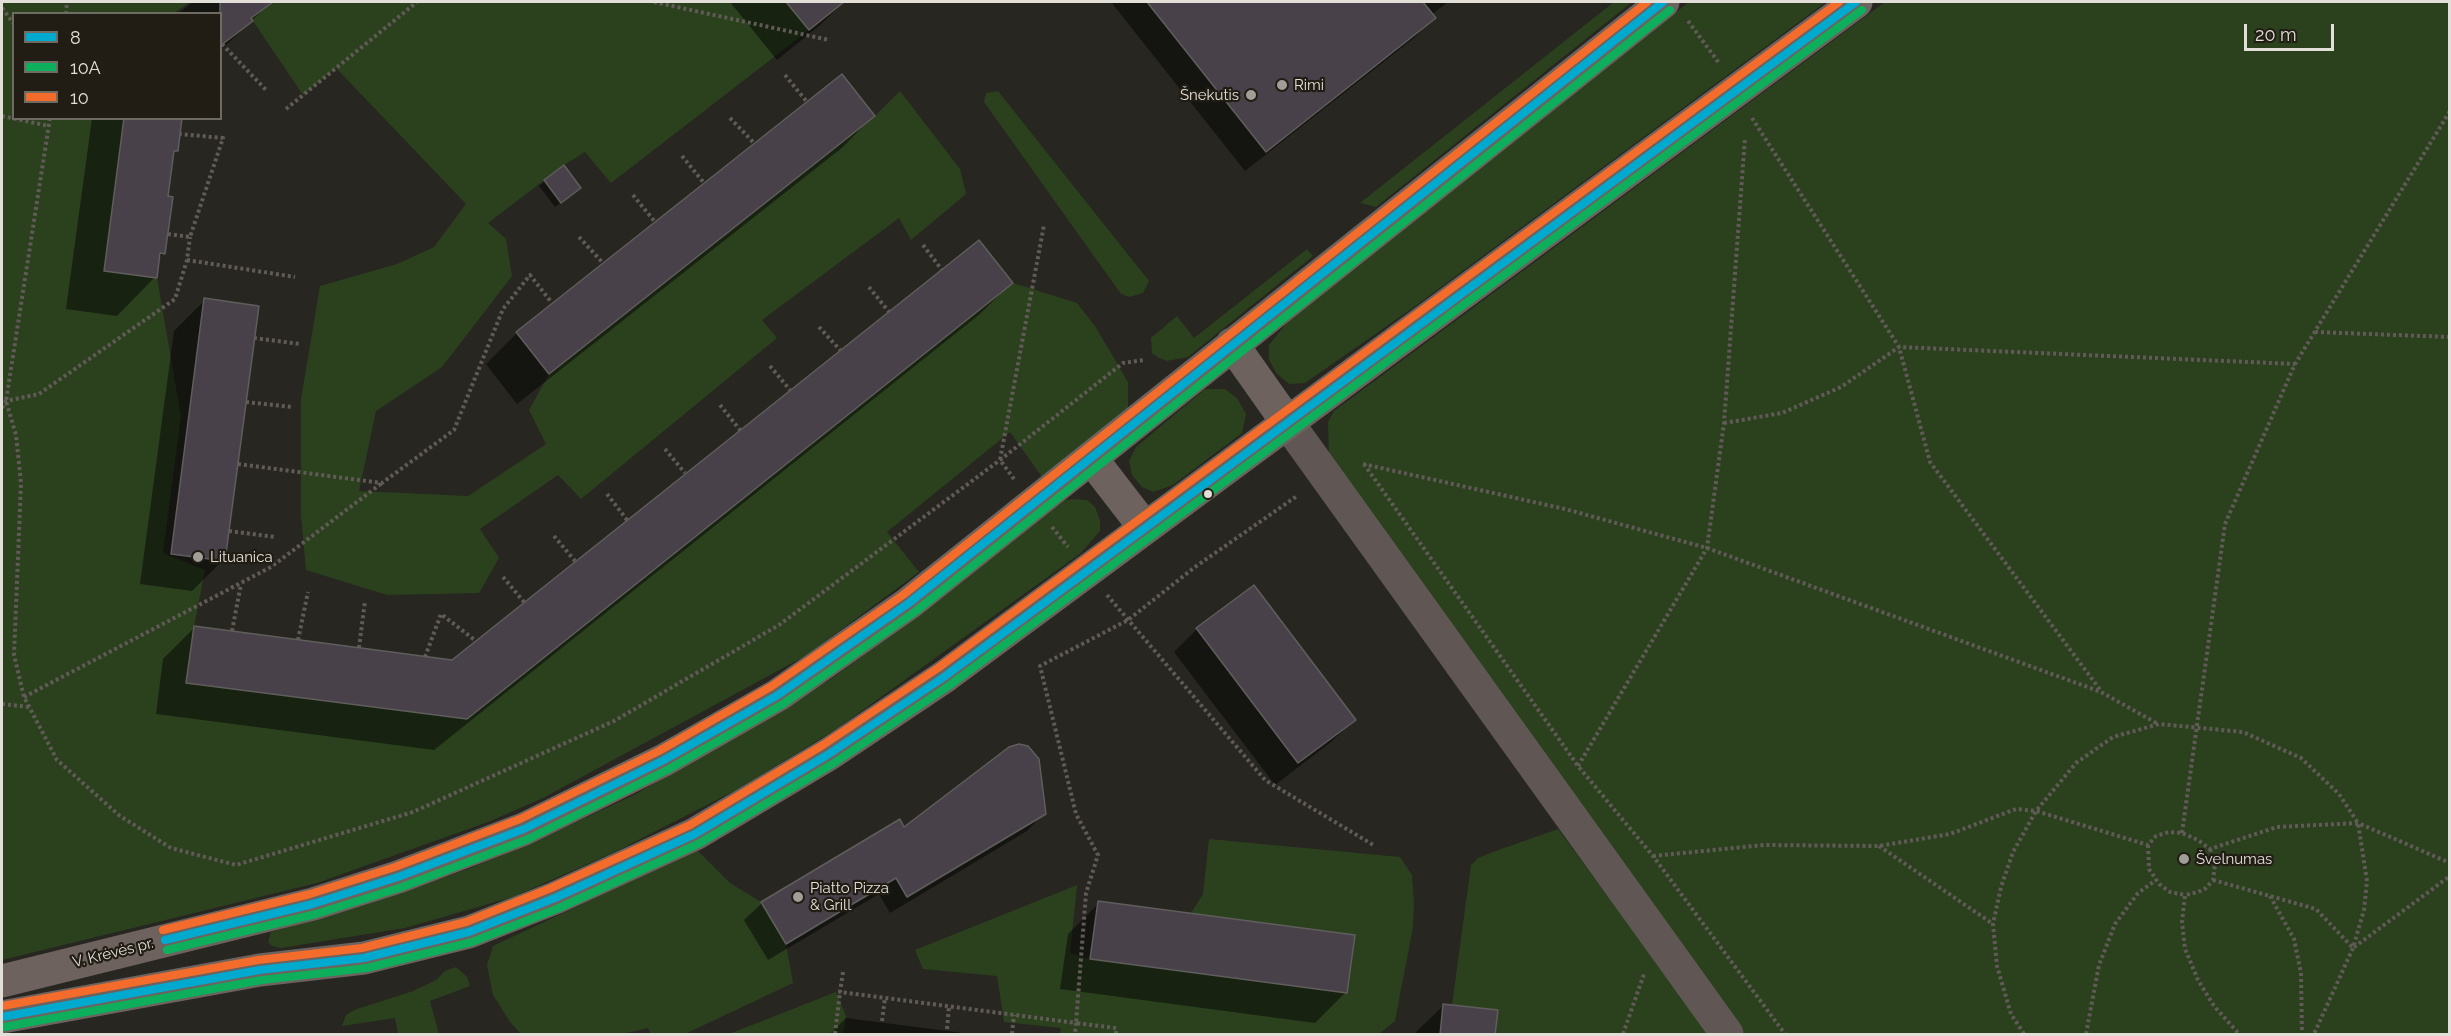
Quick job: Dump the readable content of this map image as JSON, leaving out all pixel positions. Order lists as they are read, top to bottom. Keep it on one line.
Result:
{"streets":{"main road":["V. Krėvės pr."]},"places":["Rimi","Šnekutis","Lituanica","Švelnumas","Piatto Pizza & Grill"],"lines":["transit line 8","transit line 10","transit line 10A"],"legend":["8","10A","10"],"scale_bar":"20 m"}
